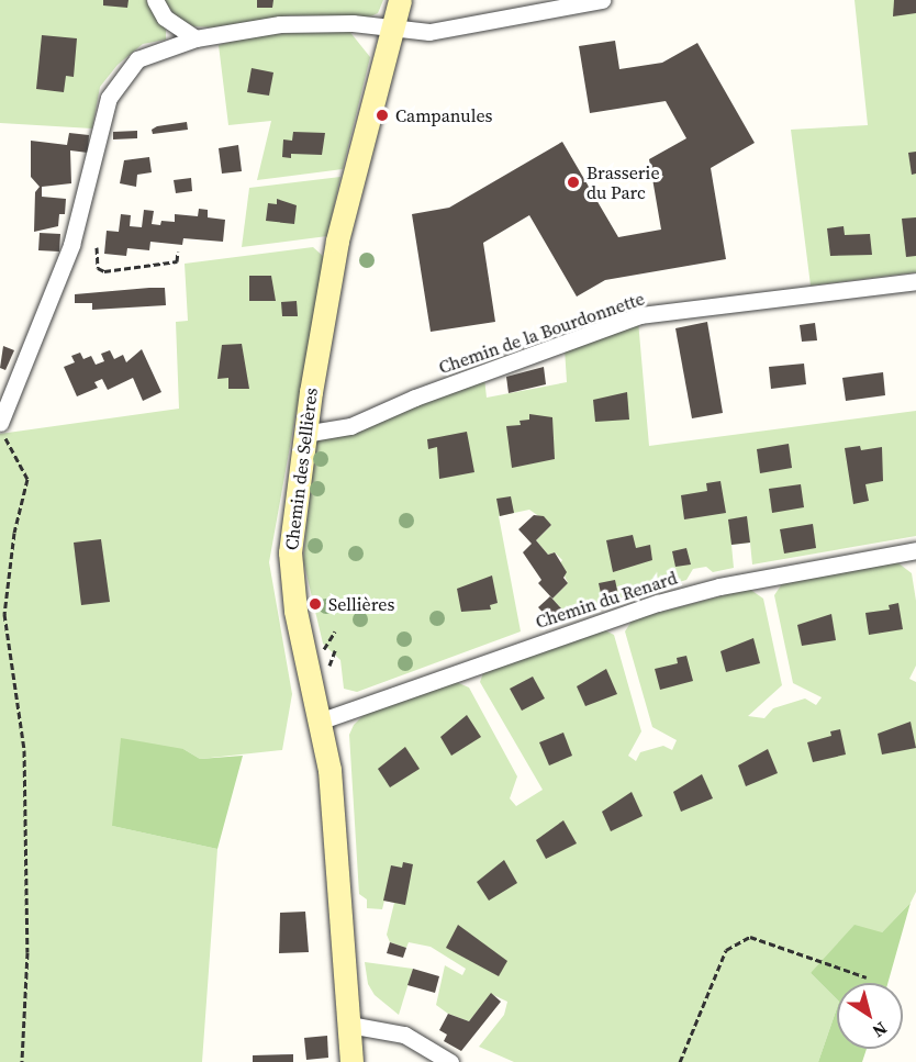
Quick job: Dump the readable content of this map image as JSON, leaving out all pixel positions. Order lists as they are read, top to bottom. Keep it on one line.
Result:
{"streets":{"street":["Chemin de la Bourdonnette","Chemin des Sellières","Chemin du Renard"]},"crossings":[["Chemin de la Bourdonnette","Chemin des Sellières"],["Chemin des Sellières","Chemin du Renard"]],"places":["Campanules","Brasserie du Parc","Sellières"],"north":"bottom right"}
